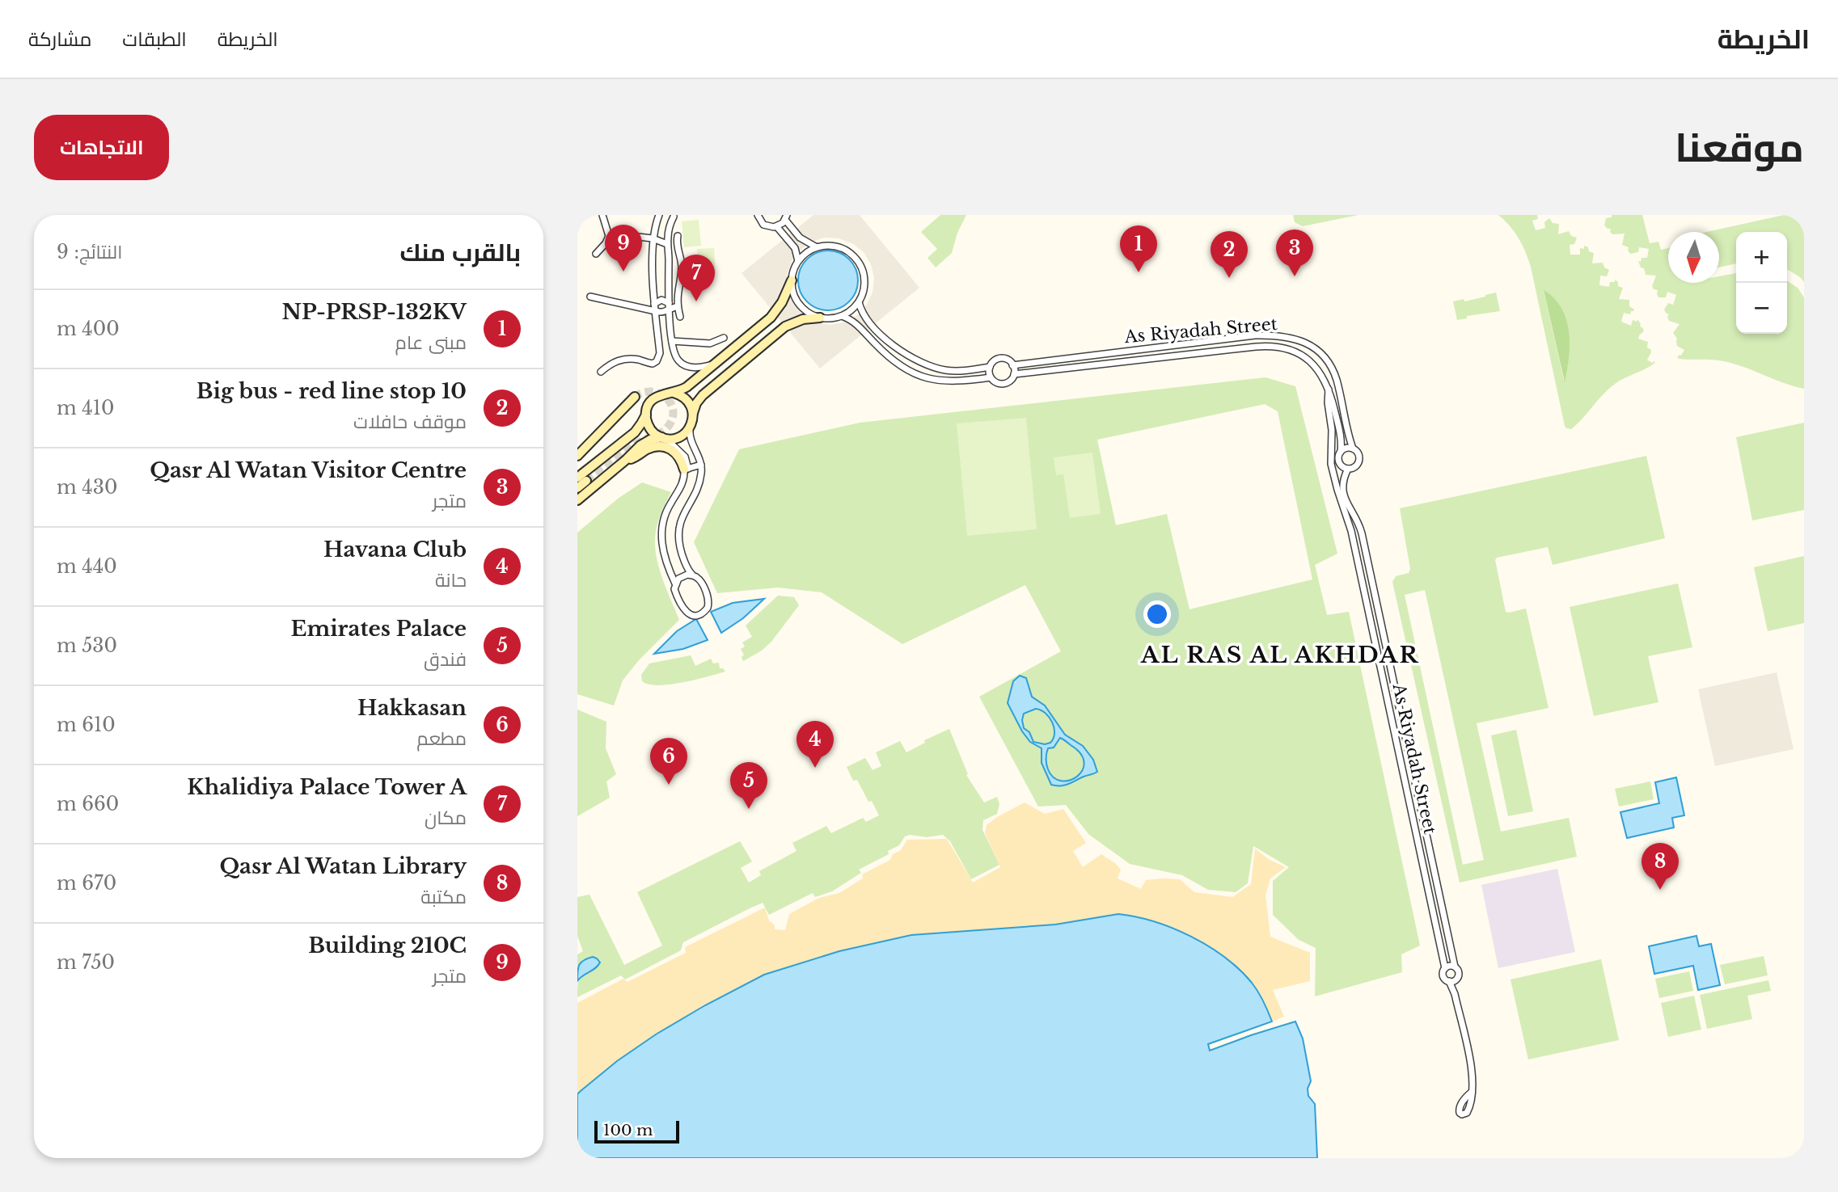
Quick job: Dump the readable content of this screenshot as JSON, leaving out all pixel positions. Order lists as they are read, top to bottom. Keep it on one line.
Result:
{"streets":{"street":["As Riyadah Street"]},"districts":["AL RAS AL AKHDAR"],"scale_bar":"100 m","north":"bottom","page":{"header":"الخريطة","nav":["الخريطة","الطبقات","مشاركة"],"title":"موقعنا","buttons":"الاتجاهات","heading":["بالقرب منك","النتائج: 9"],"pins":["9","1","3","2","7","4","6","5","8"],"map_buttons":["+","−"],"list":[{"mark":"1","name":"NP-PRSP-132KV","note":"مبنى عام","value":"400 m"},{"mark":"2","name":"Big bus - red line stop 10","note":"موقف حافلات","value":"410 m"},{"mark":"3","name":"Qasr Al Watan Visitor Centre","note":"متجر","value":"430 m"},{"mark":"4","name":"Havana Club","note":"حانة","value":"440 m"},{"mark":"5","name":"Emirates Palace","note":"فندق","value":"530 m"},{"mark":"6","name":"Hakkasan","note":"مطعم","value":"610 m"},{"mark":"7","name":"Khalidiya Palace Tower A","note":"مكان","value":"660 m"},{"mark":"8","name":"Qasr Al Watan Library","note":"مكتبة","value":"670 m"},{"mark":"9","name":"Building 210C","note":"متجر","value":"750 m"}],"scale":"100 m"}}
